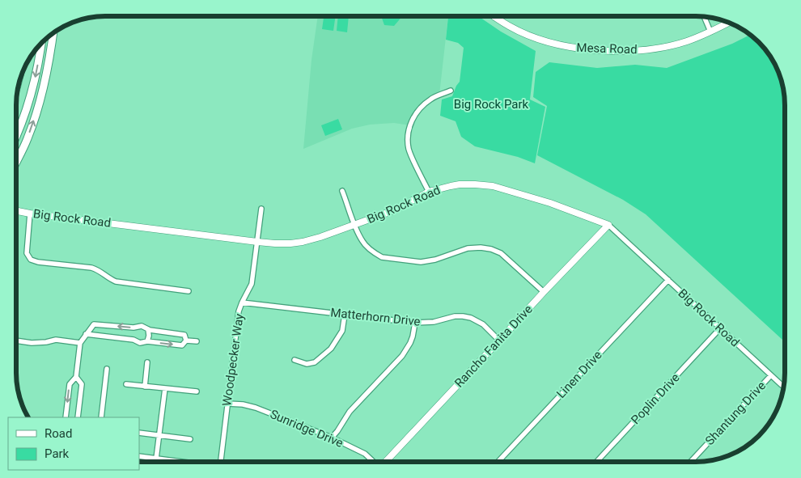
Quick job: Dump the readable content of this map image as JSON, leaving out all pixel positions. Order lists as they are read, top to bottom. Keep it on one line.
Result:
{"streets":{"street":["Mesa Road","Big Rock Road","Matterhorn Drive","Rancho Fanita Drive","Woodpecker Way","Linen Drive","Poplin Drive","Shantung Drive","Sunridge Drive"]},"crossings":[["Big Rock Road","Rancho Fanita Drive"],["Big Rock Road","Woodpecker Way"],["Big Rock Road","Linen Drive"],["Big Rock Road","Poplin Drive"],["Big Rock Road","Shantung Drive"],["Matterhorn Drive","Rancho Fanita Drive"],["Matterhorn Drive","Woodpecker Way"],["Woodpecker Way","Sunridge Drive"]],"parks":["Big Rock Park"],"legend":["Road","Park"]}
